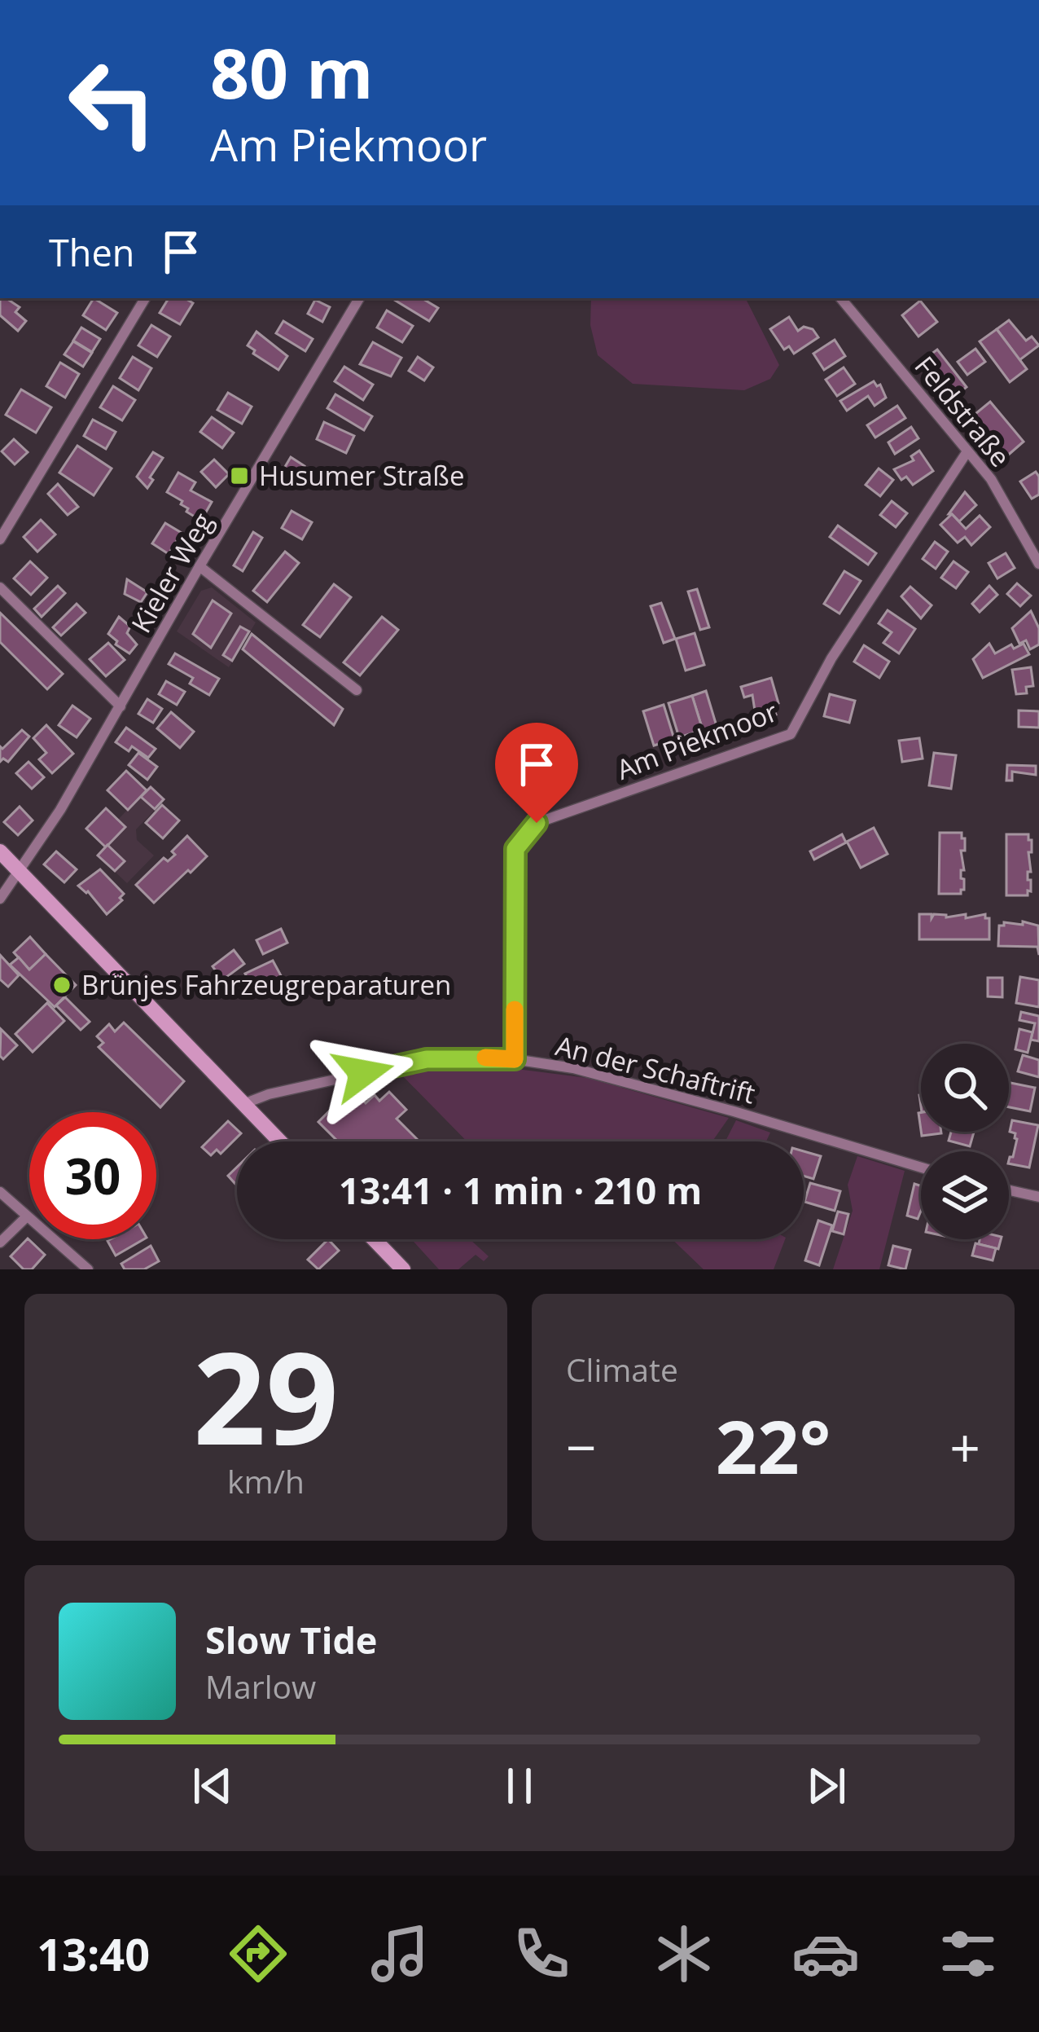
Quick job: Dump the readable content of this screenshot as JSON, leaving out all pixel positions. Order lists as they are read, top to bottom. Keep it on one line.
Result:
{"streets":{"street":["Feldstraße","Kieler Weg","Am Piekmoor","An der Schaftrift"]},"crossings":[["Feldstraße","Am Piekmoor"],["Am Piekmoor","An der Schaftrift"]],"places":{"transit":["Husumer Straße"],"other":["Brünjes Fahrzeugreparaturen"]},"page":{"turn":["80 m","Am Piekmoor"],"then":"Then","limit":"30","trip":"13:41 · 1 min · 210 m","tile":[["29","km/h"],"Climate"],"heat":["−","22°","+"],"song":["Slow Tide","Marlow"],"tabs":"13:40"}}
